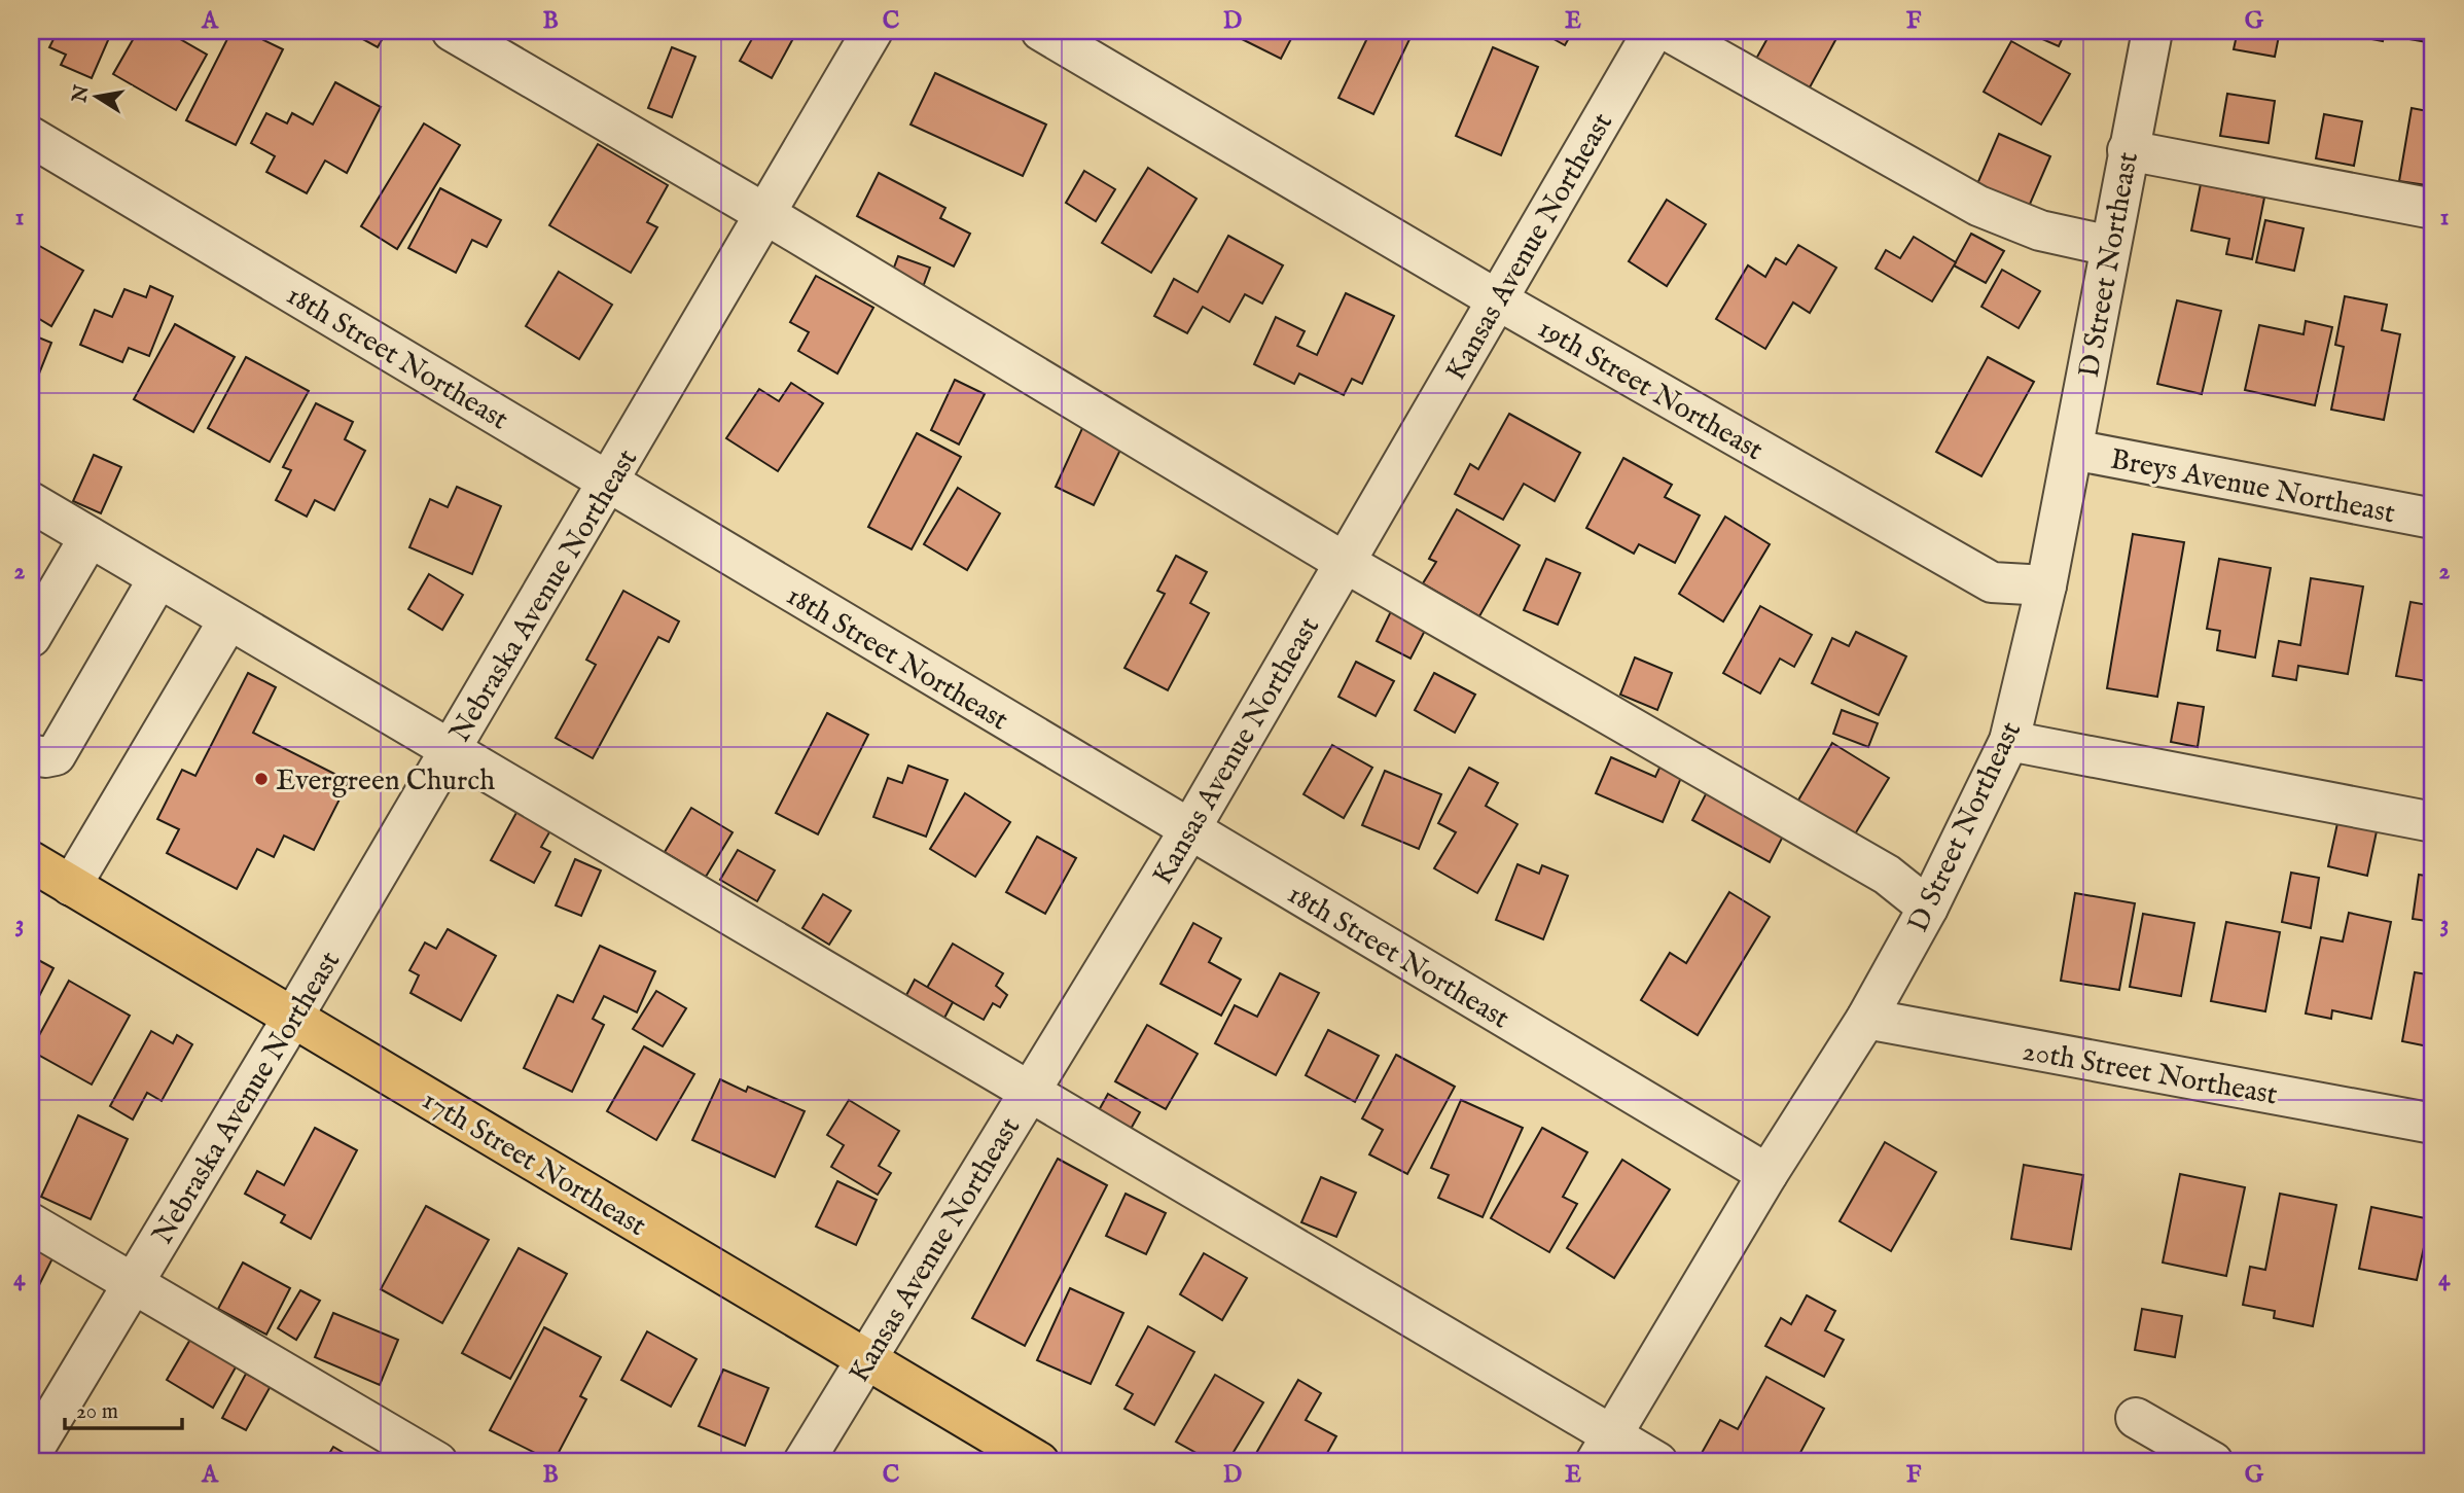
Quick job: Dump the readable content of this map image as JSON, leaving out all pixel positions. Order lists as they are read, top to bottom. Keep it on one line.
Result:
{"streets":{"main road":["17th Street Northeast"],"street":["Kansas Avenue Northeast","D Street Northeast","18th Street Northeast","19th Street Northeast","Breys Avenue Northeast","Nebraska Avenue Northeast","20th Street Northeast"]},"crossings":[["Kansas Avenue Northeast","18th Street Northeast"],["Kansas Avenue Northeast","19th Street Northeast"],["Kansas Avenue Northeast","17th Street Northeast"],["D Street Northeast","18th Street Northeast"],["D Street Northeast","19th Street Northeast"],["D Street Northeast","Breys Avenue Northeast"],["D Street Northeast","20th Street Northeast"],["18th Street Northeast","Nebraska Avenue Northeast"],["Nebraska Avenue Northeast","17th Street Northeast"]],"places":["Evergreen Church"],"scale_bar":"20 m","north":"left","grid":{"columns":["A","B","C","D","E","F","G"],"rows":["1","2","3","4"]}}
